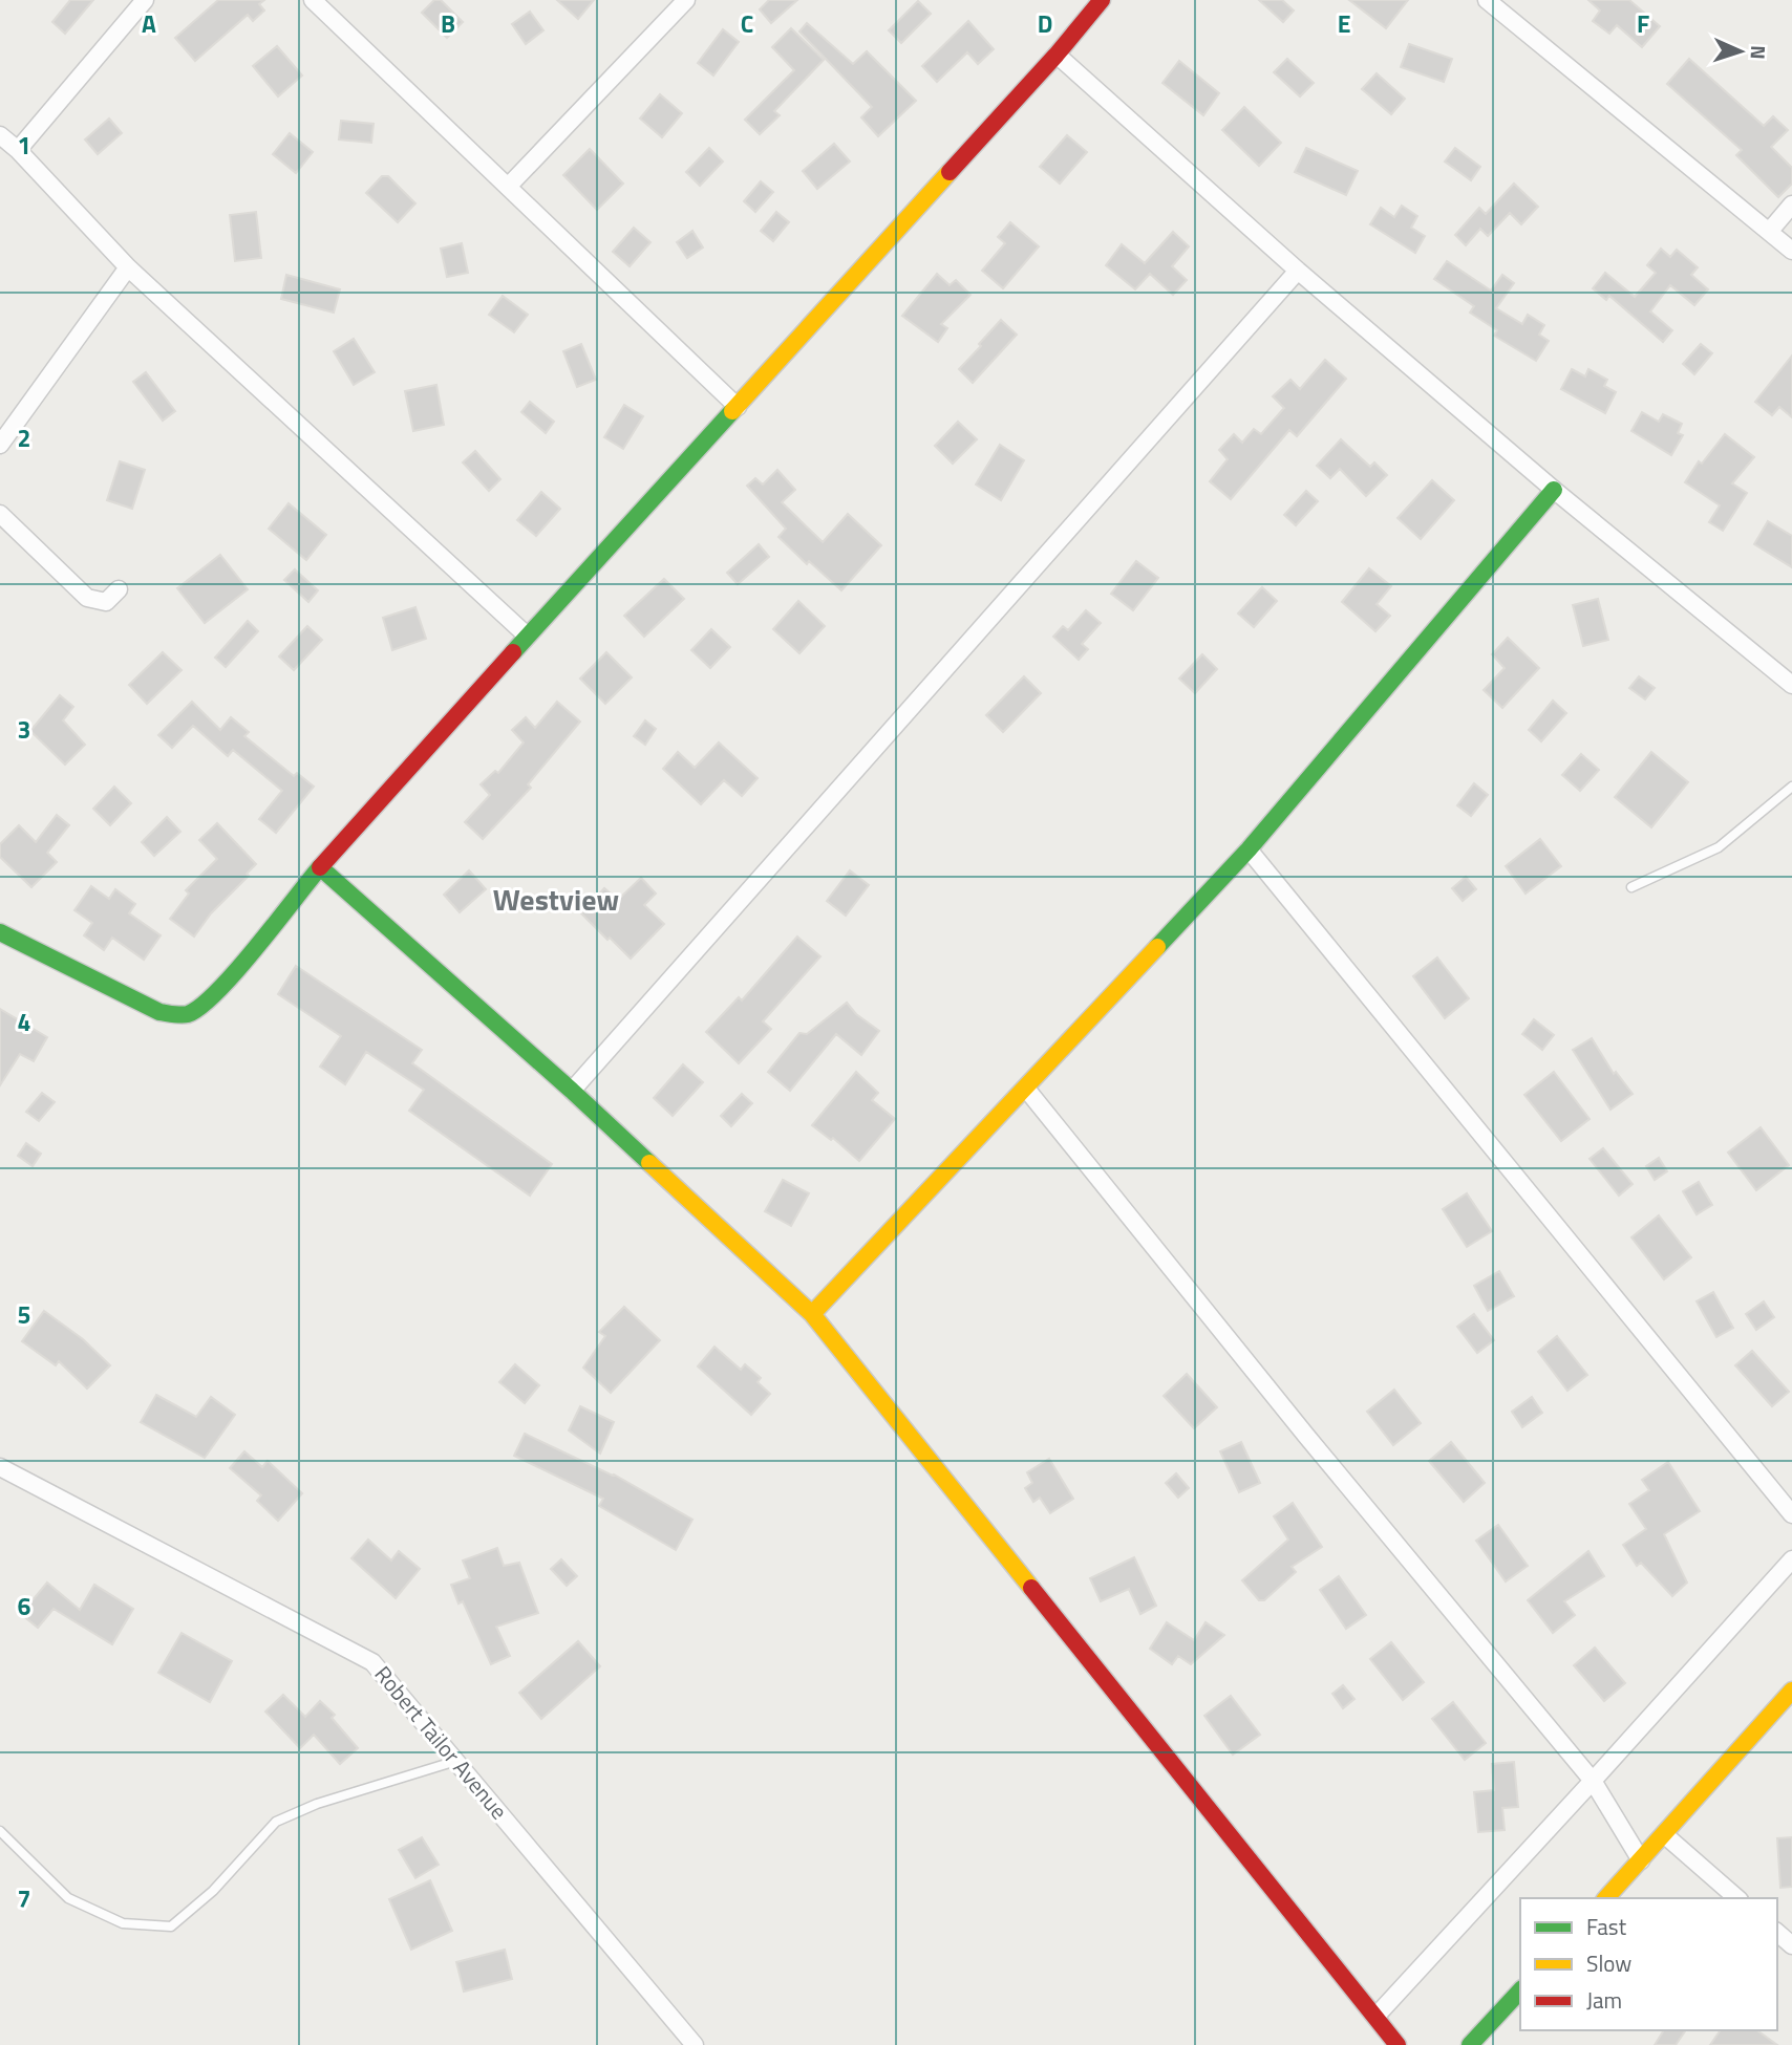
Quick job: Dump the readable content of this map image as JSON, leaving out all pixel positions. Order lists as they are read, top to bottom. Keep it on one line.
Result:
{"streets":{"street":["Robert Tailor Avenue"]},"districts":["Westview"],"legend":["Fast","Slow","Jam"],"north":"right","grid":{"columns":["A","B","C","D","E","F"],"rows":["1","2","3","4","5","6","7"]}}
